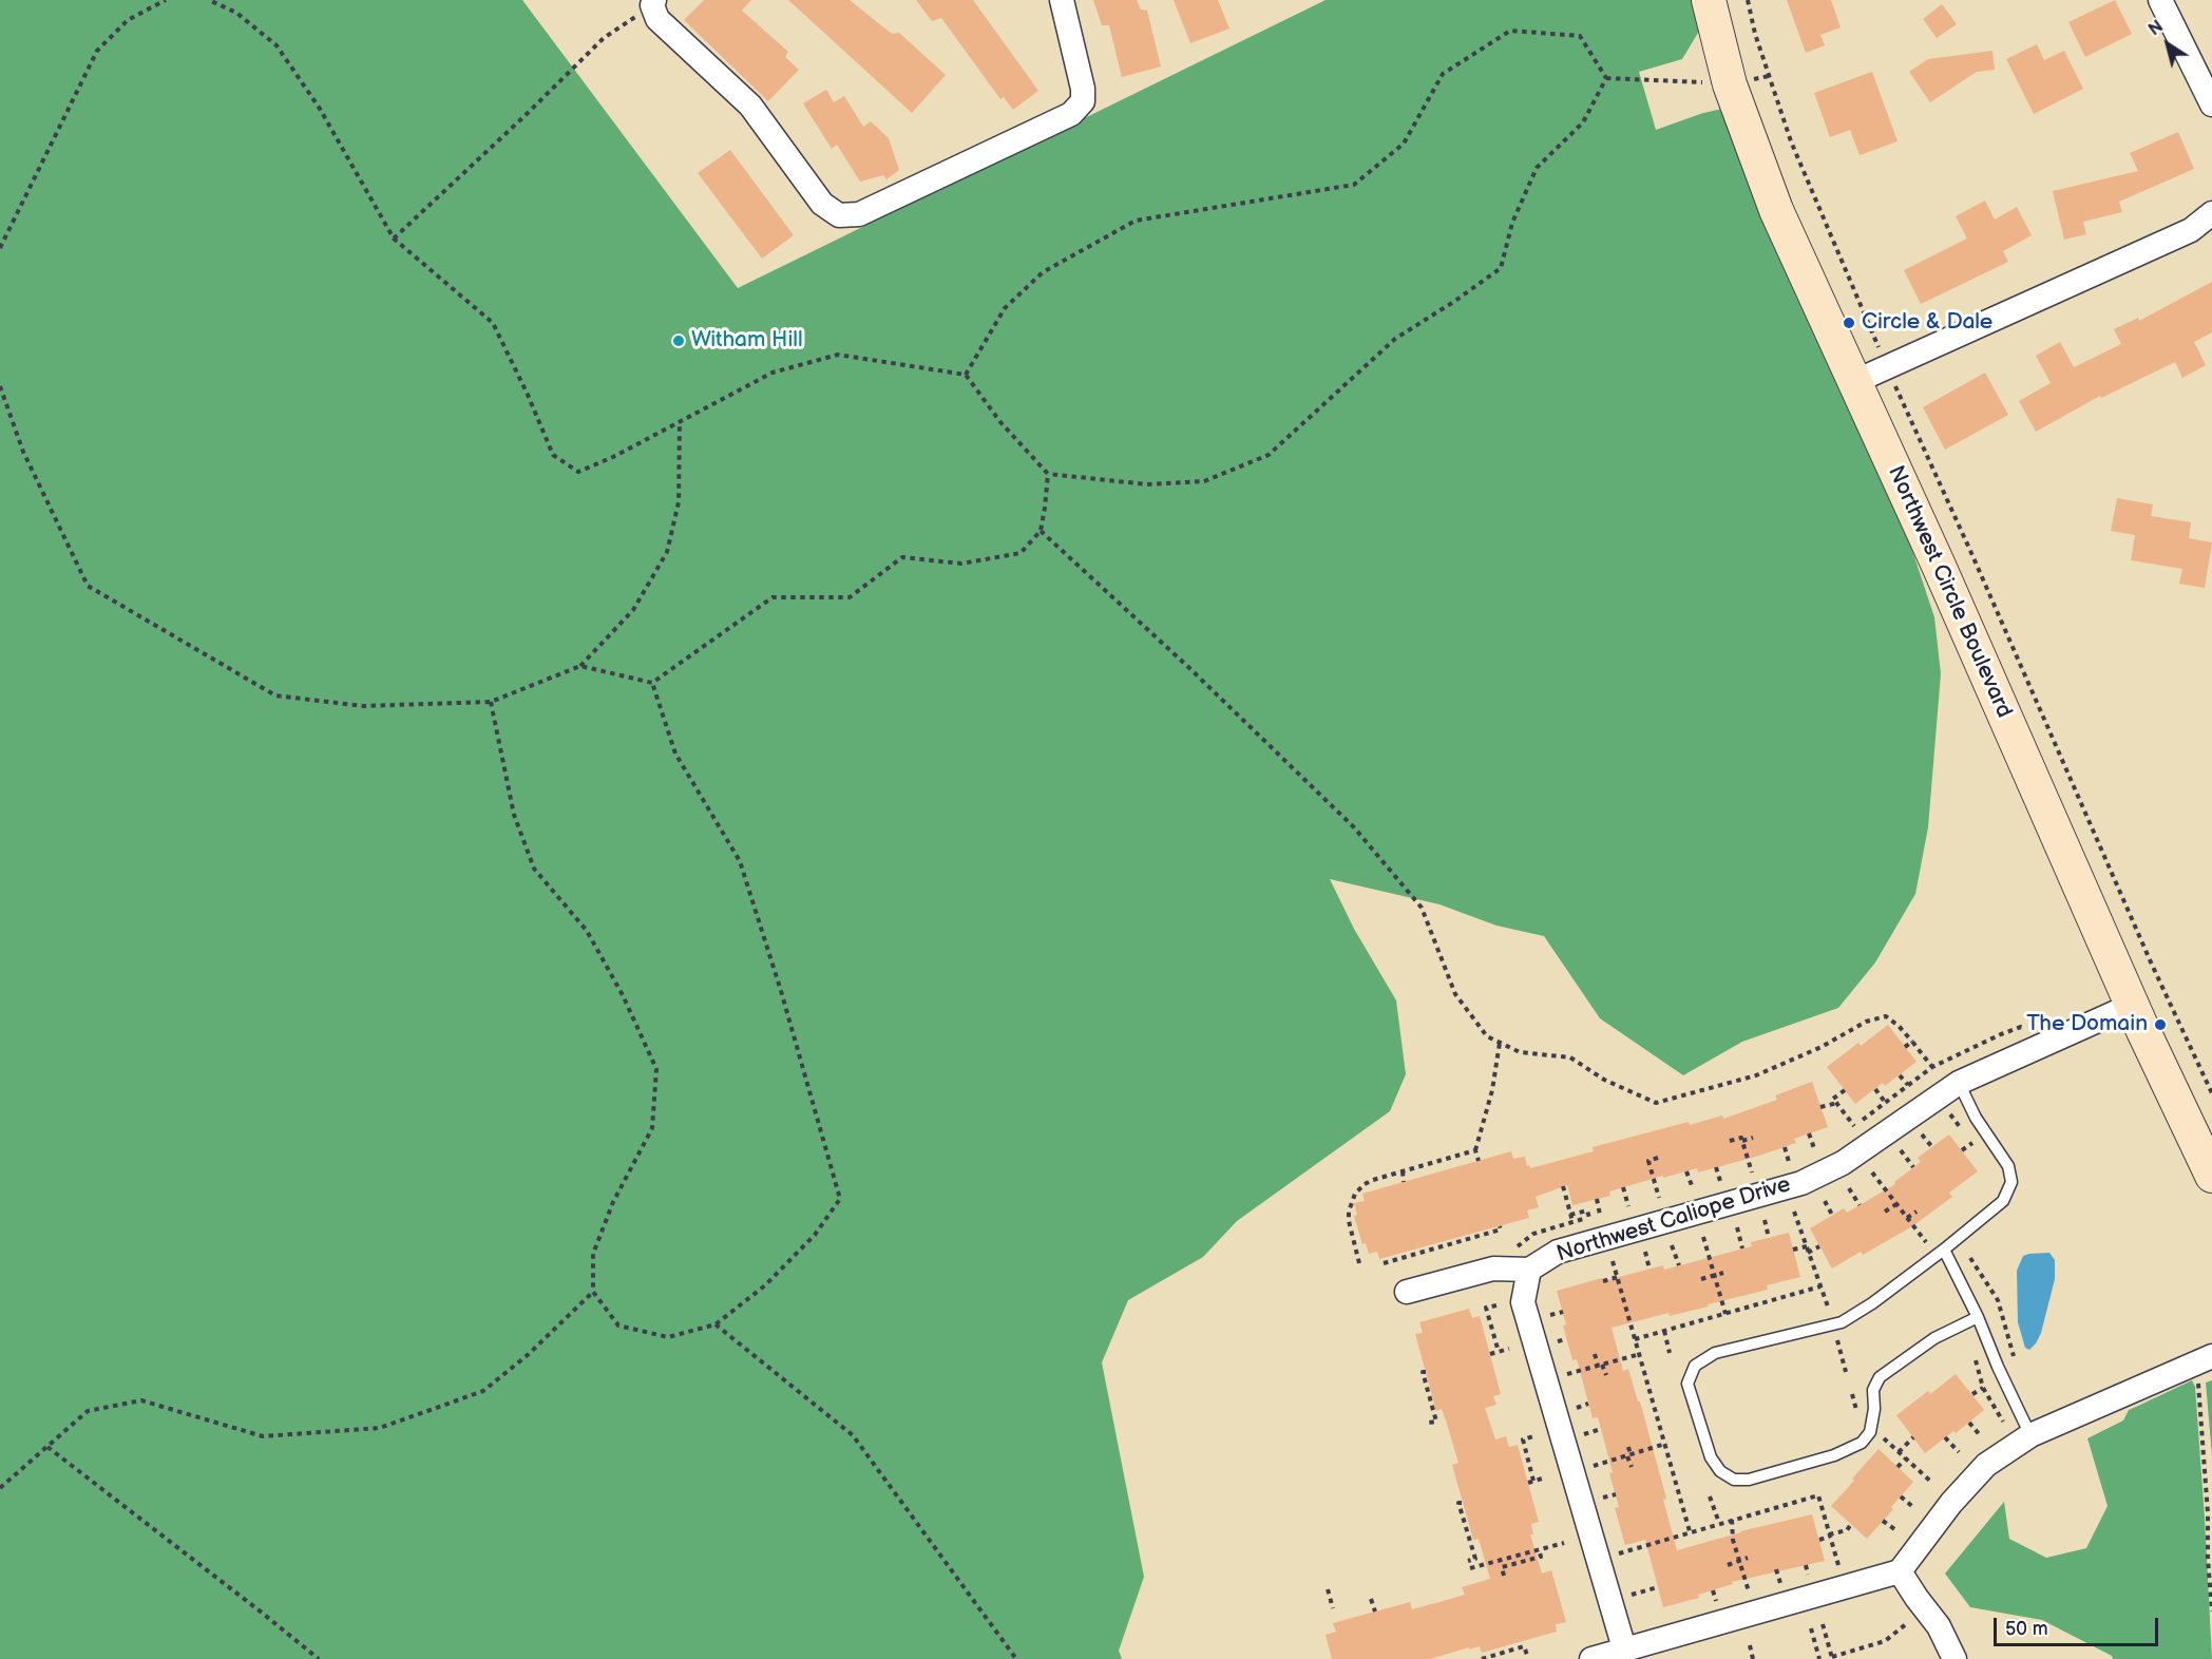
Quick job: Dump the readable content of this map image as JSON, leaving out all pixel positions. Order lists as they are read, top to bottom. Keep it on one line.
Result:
{"streets":{"main road":["Northwest Circle Boulevard"],"street":["Northwest Caliope Drive"]},"crossings":[["Northwest Circle Boulevard","Northwest Caliope Drive"]],"places":["Circle & Dale","Witham Hill","The Domain"],"scale_bar":"50 m","north":"top left"}
